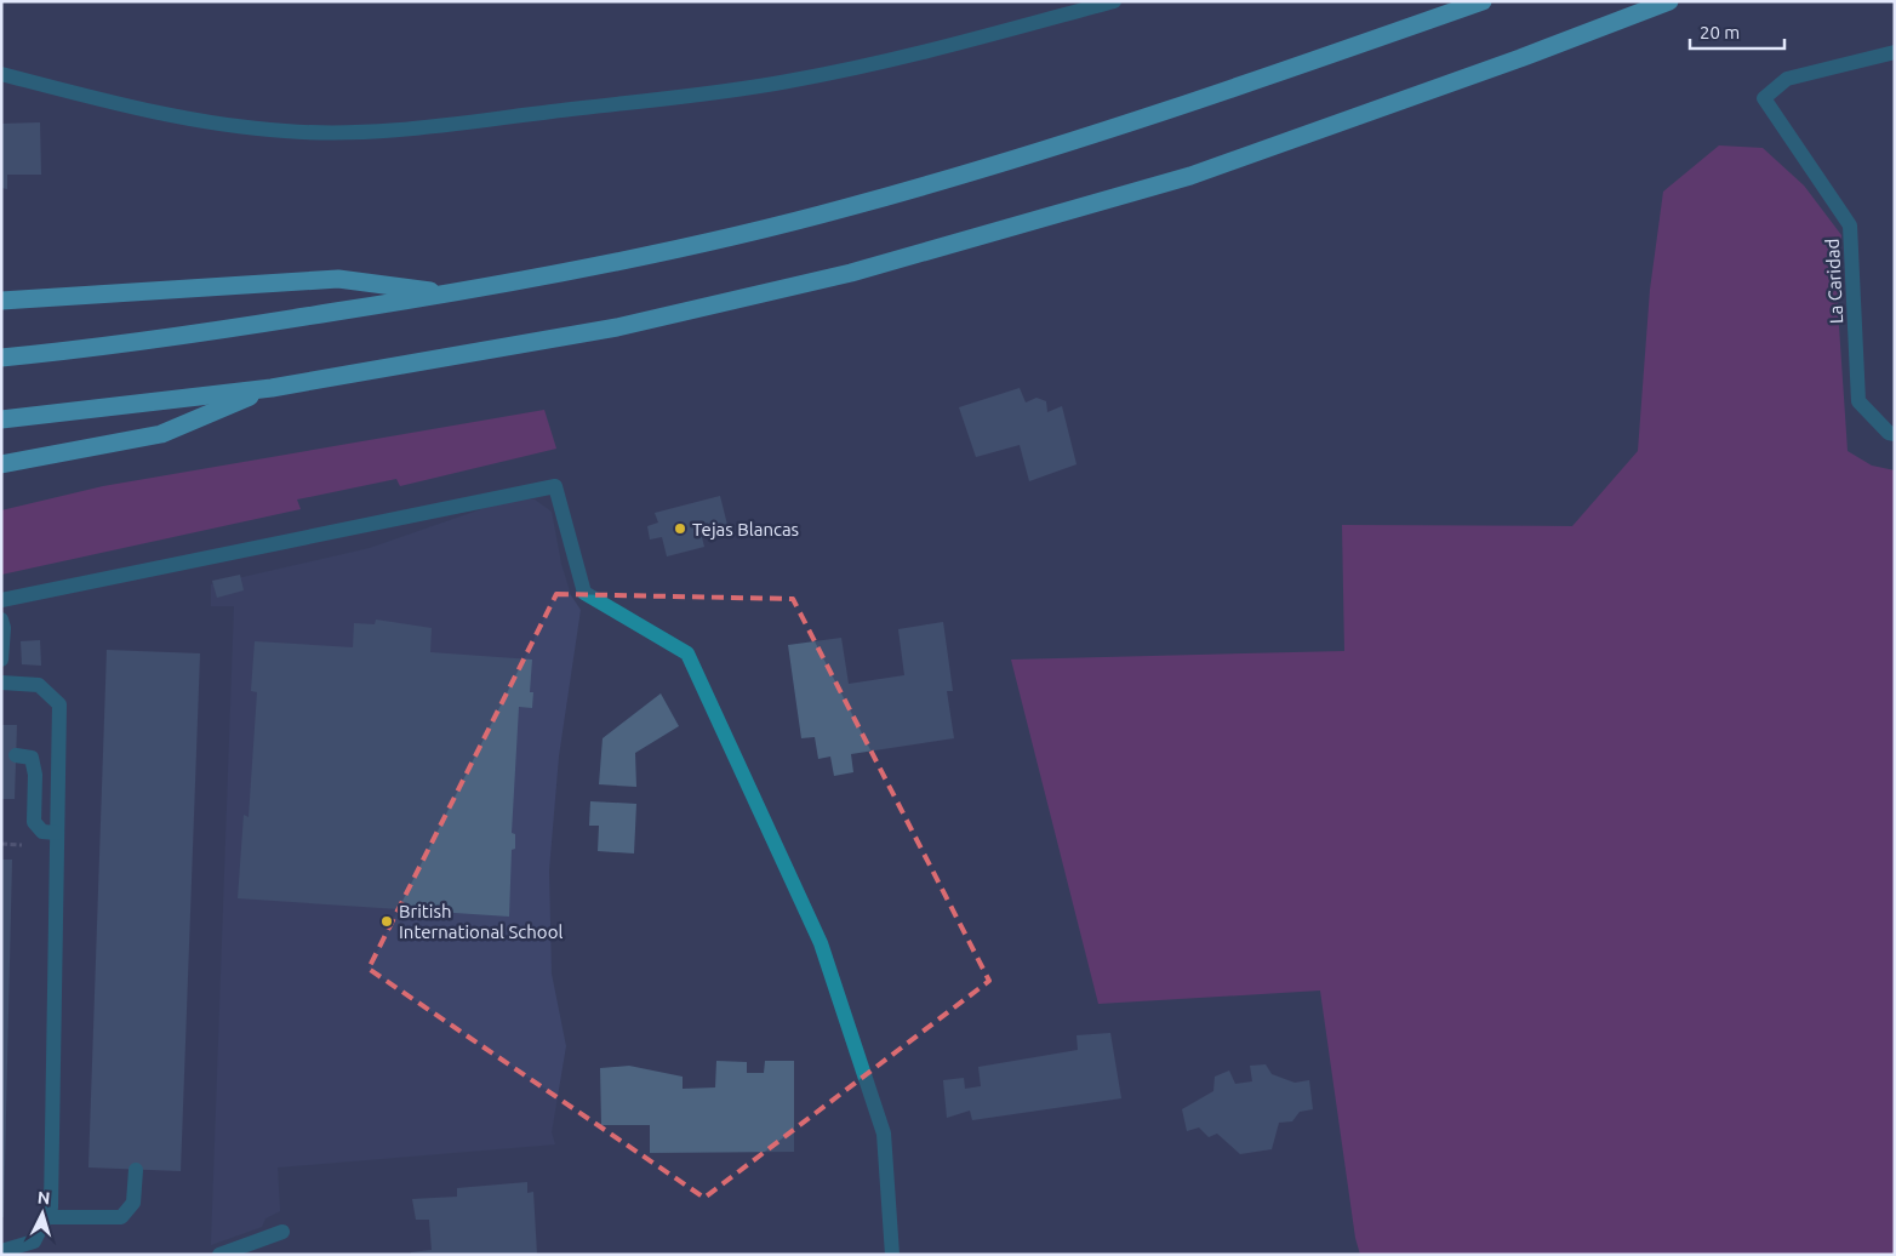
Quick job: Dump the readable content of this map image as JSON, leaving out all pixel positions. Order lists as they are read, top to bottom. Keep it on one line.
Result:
{"streets":{"street":["La Caridad"]},"places":["Tejas Blancas","British International School"],"scale_bar":"20 m","north":"top"}
